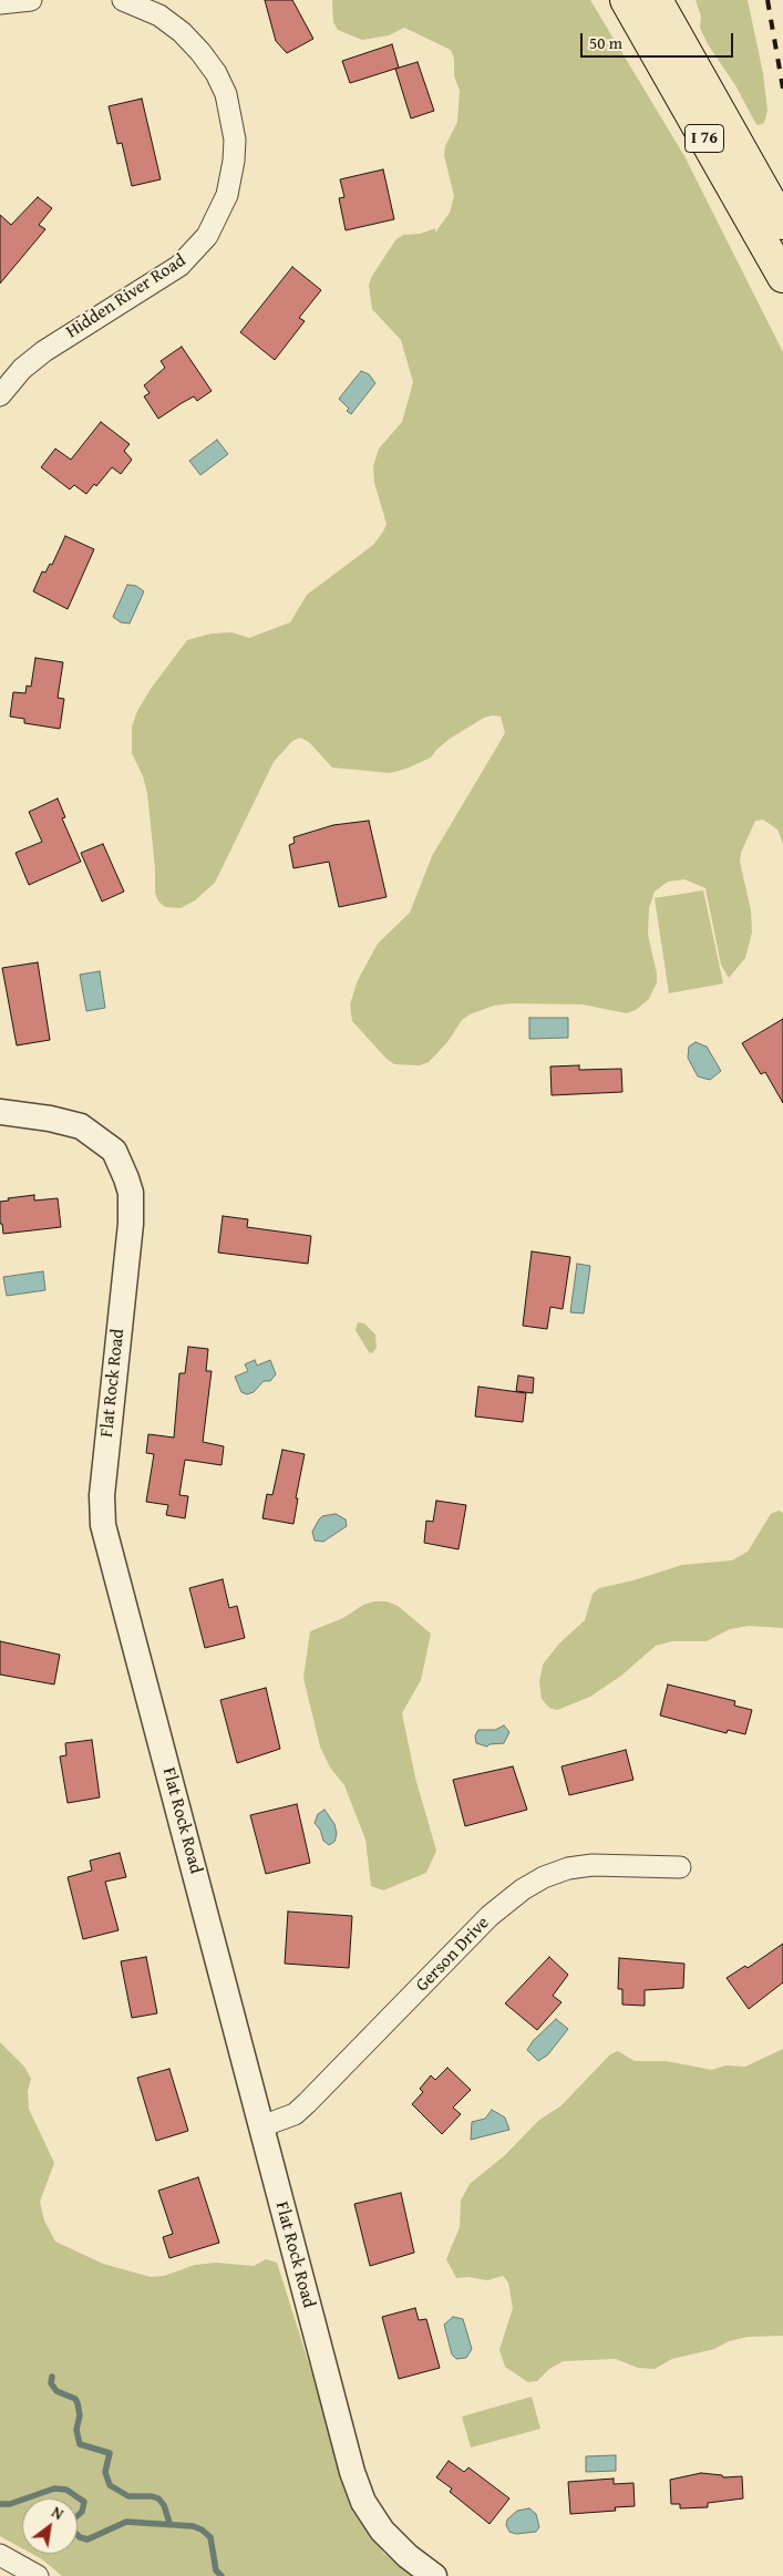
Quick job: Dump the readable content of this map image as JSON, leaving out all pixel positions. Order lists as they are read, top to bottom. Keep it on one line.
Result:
{"streets":{"highway":["I 76"],"street":["Hidden River Road","Flat Rock Road","Gerson Drive"]},"crossings":[["Flat Rock Road","Gerson Drive"]],"scale_bar":"50 m","north":"top right"}
